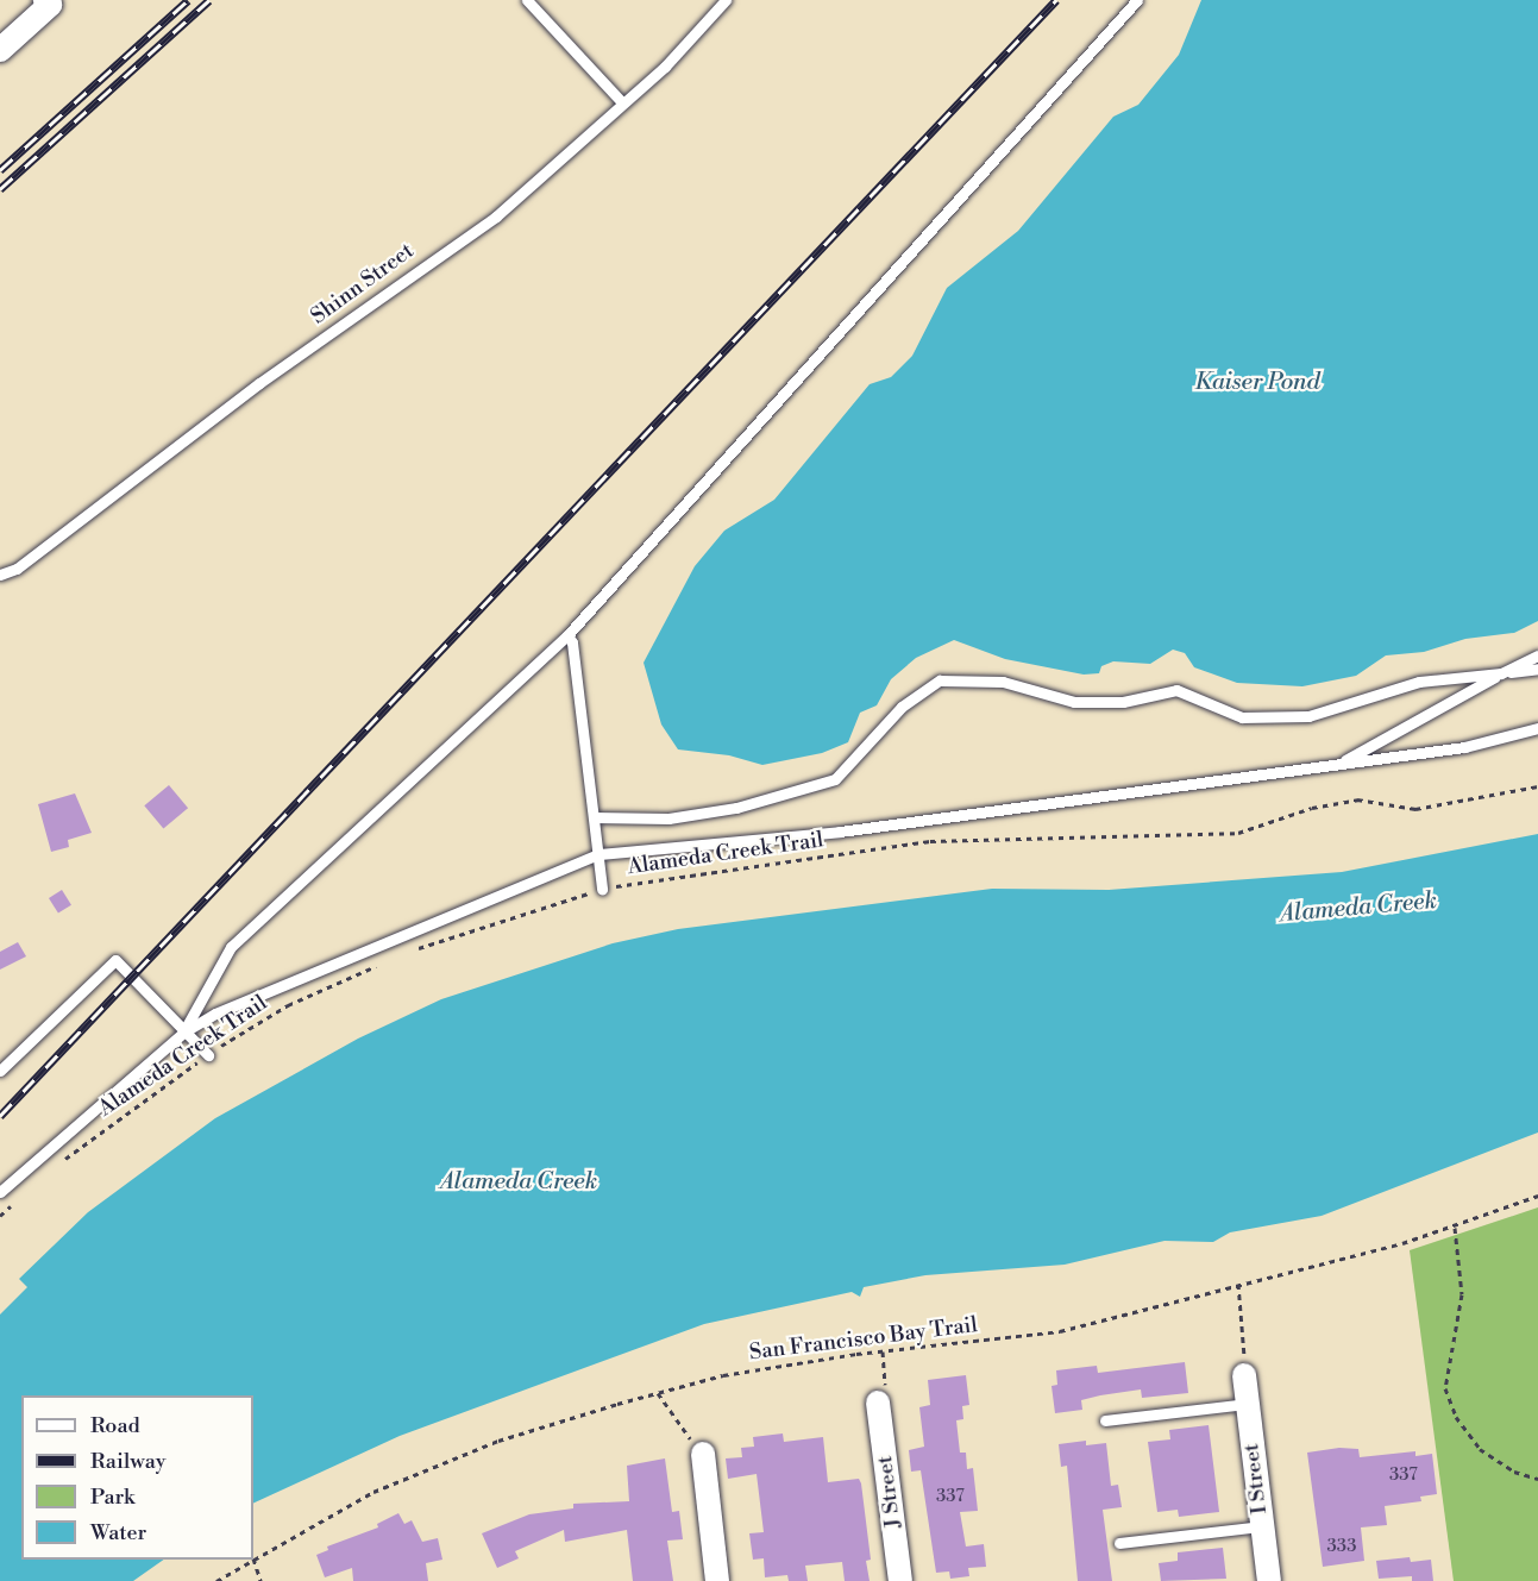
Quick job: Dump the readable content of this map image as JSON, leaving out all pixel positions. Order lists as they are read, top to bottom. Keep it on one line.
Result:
{"streets":{"street":["I Street","J Street"],"lane":["Shinn Street"],"path":["Alameda Creek Trail","San Francisco Bay Trail"]},"water":["Kaiser Pond","Alameda Creek"],"house_numbers":["337","337","333"],"legend":["Road","Railway","Park","Water"]}
